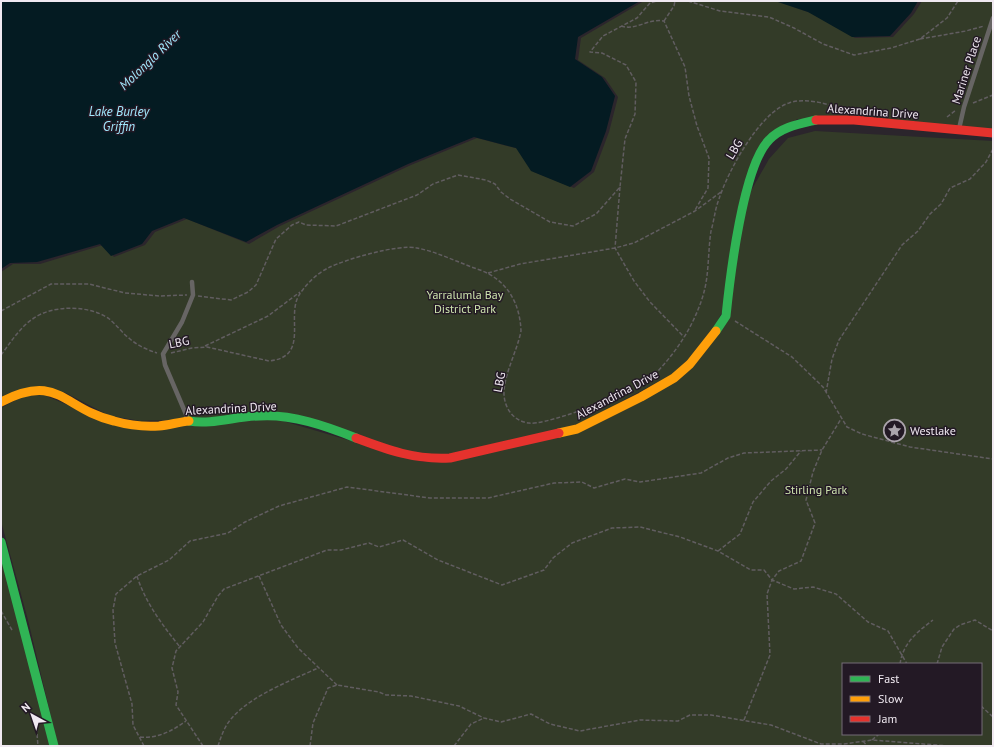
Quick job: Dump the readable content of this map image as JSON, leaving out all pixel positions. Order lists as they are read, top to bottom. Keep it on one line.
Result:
{"streets":{"main road":["Alexandrina Drive"],"lane":["Mariner Place"],"path":["LBG"]},"crossings":[["Mariner Place","Alexandrina Drive"]],"water":["Molonglo River","Lake Burley Griffin"],"parks":["Yarralumla Bay District Park","Stirling Park"],"places":{"place":["Westlake"]},"legend":["Fast","Slow","Jam"],"north":"top left"}
